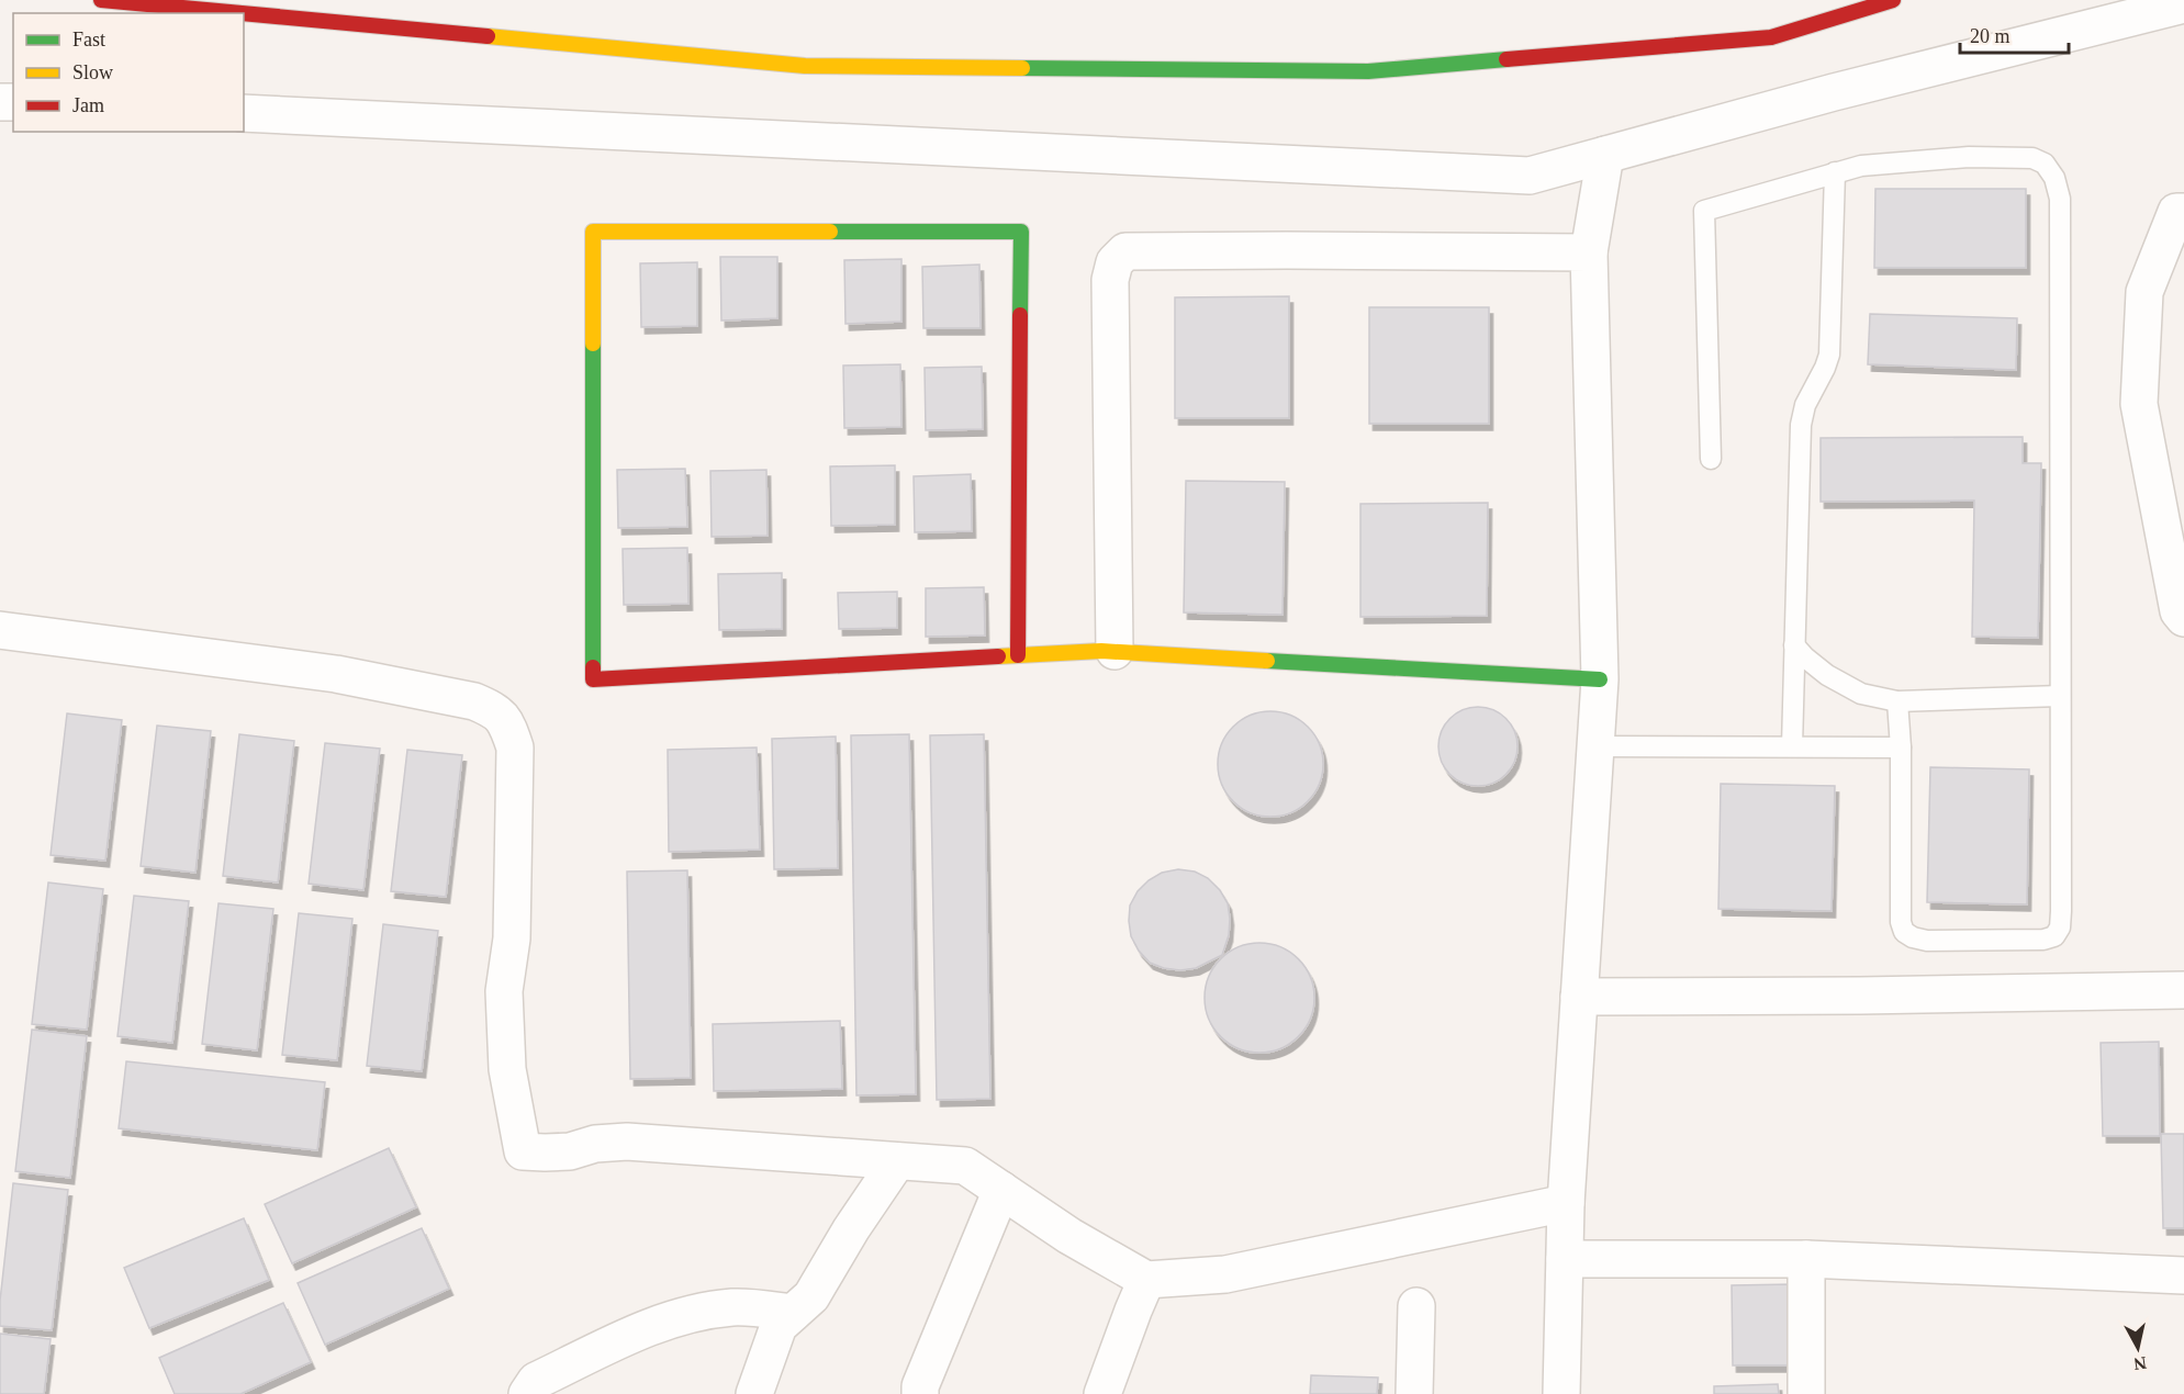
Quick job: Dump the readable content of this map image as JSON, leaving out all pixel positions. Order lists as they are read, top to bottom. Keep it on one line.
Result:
{"legend":["Fast","Slow","Jam"],"scale_bar":"20 m","north":"bottom"}
